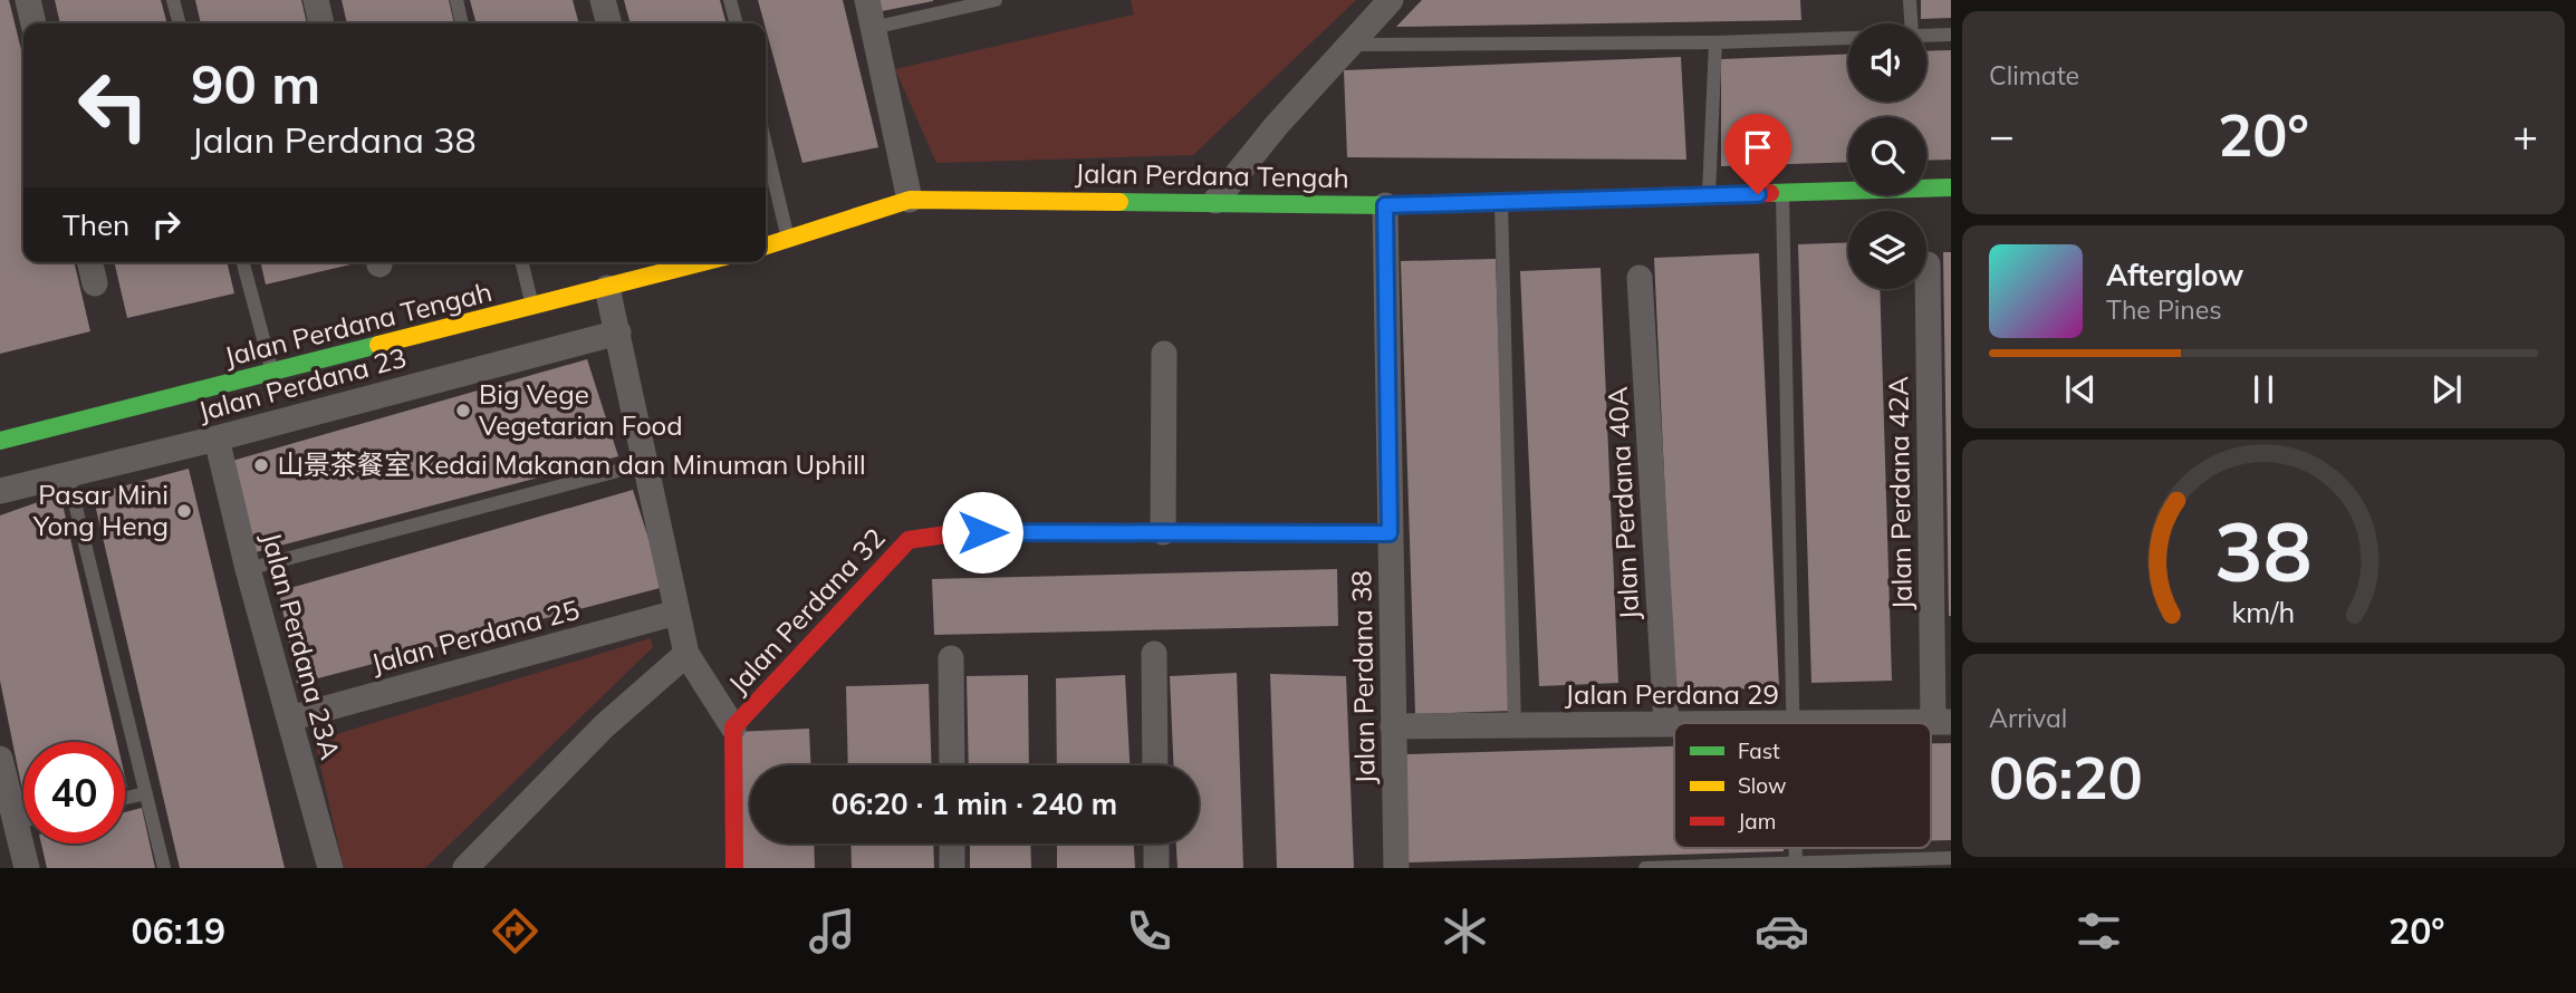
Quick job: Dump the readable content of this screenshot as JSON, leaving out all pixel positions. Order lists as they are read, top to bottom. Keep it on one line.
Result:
{"streets":{"street":["Jalan Perdana Tengah","Jalan Perdana 23","Jalan Perdana 42A","Jalan Perdana 40A","Jalan Perdana 32","Jalan Perdana 25","Jalan Perdana 23A","Jalan Perdana 38","Jalan Perdana 29"]},"crossings":[["Jalan Perdana Tengah","Jalan Perdana 38"],["Jalan Perdana 23","Jalan Perdana 23A"],["Jalan Perdana 42A","Jalan Perdana 29"],["Jalan Perdana 40A","Jalan Perdana 29"],["Jalan Perdana 32","Jalan Perdana 38"],["Jalan Perdana 25","Jalan Perdana 23A"],["Jalan Perdana 38","Jalan Perdana 29"]],"places":["Big Vege Vegetarian Food","山景茶餐室 Kedai Makanan dan Minuman Uphill","Pasar Mini Yong Heng"],"legend":["Fast","Slow","Jam"],"page":{"tile":["Climate",["Arrival","06:20"]],"turn":["90 m","Jalan Perdana 38"],"heat":["−","20°","+"],"then":"Then","song":["Afterglow","The Pines"],"limit":"40","trip":"06:20 · 1 min · 240 m","tabs":["06:19","20°"],"gauge":["38","km/h"]}}
